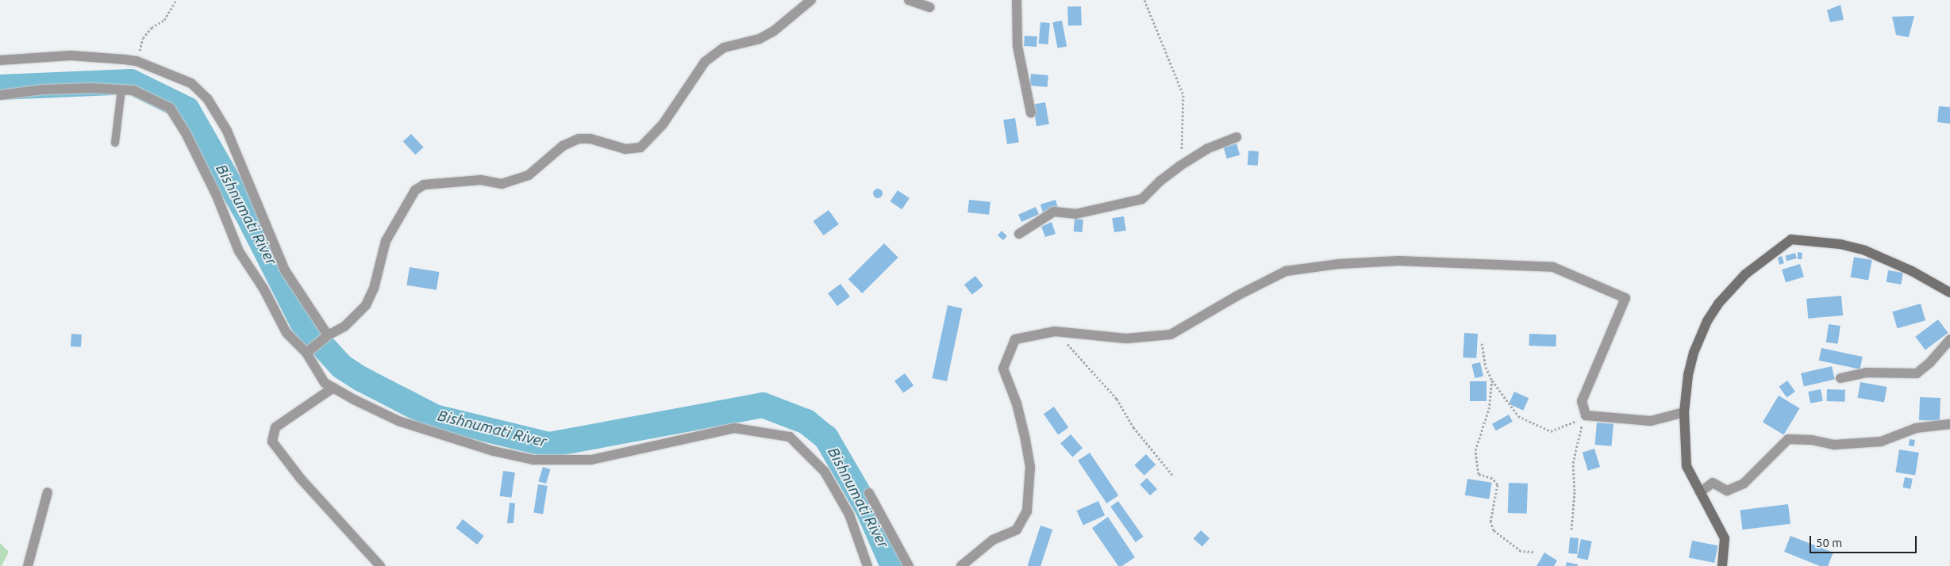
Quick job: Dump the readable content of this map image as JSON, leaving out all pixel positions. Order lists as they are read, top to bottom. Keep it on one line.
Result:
{"water":["Bishnumati River"],"scale_bar":"50 m"}
